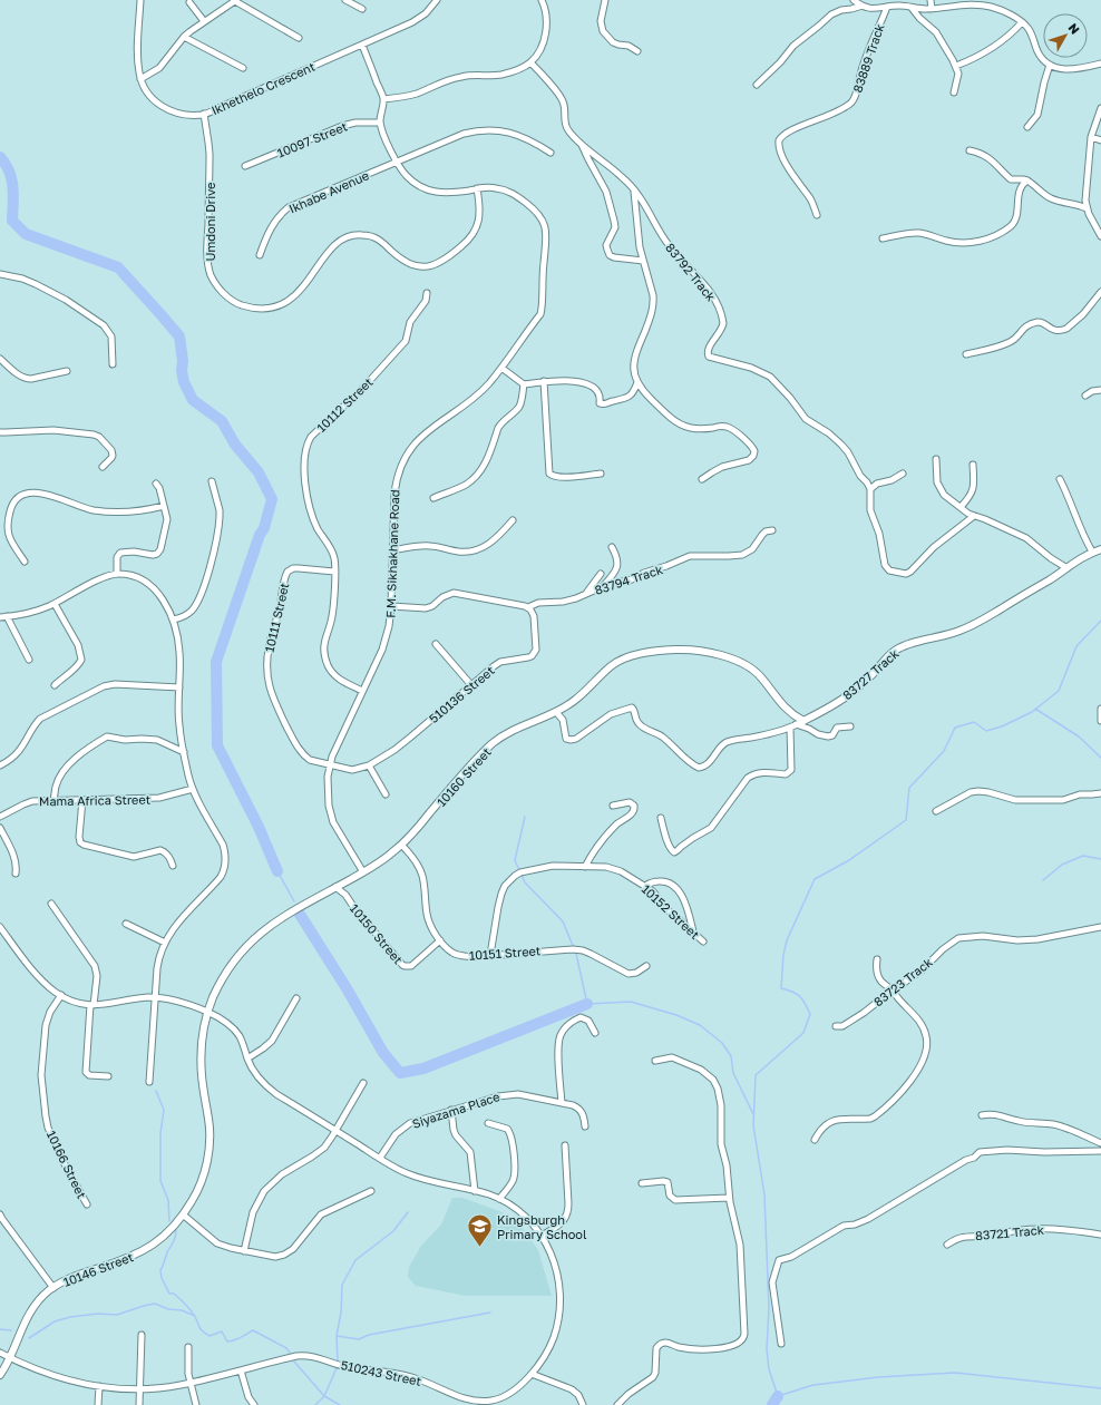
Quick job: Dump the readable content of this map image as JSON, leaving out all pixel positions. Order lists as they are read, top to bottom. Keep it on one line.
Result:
{"streets":{"street":["83889 Track","Ikhethelo Crescent","10097 Street","Ikhabe Avenue","Umdoni Drive","83792 Track","10112 Street","F.M. Sikhakhane Road","83794 Track","10111 Street","83727 Track","510136 Street","10160 Street","Mama Africa Street","10152 Street","10150 Street","10151 Street","83723 Track","Siyazama Place","10166 Street","83721 Track","10146 Street","510243 Street"]},"crossings":[["Ikhethelo Crescent","Umdoni Drive"],["10097 Street","F.M. Sikhakhane Road"],["Ikhabe Avenue","F.M. Sikhakhane Road"],["Umdoni Drive","F.M. Sikhakhane Road"],["10112 Street","F.M. Sikhakhane Road"],["10112 Street","10111 Street"],["F.M. Sikhakhane Road","10111 Street"],["F.M. Sikhakhane Road","510136 Street"],["F.M. Sikhakhane Road","10160 Street"],["83794 Track","510136 Street"],["10111 Street","510136 Street"],["83727 Track","10160 Street"],["10160 Street","10150 Street"],["10160 Street","10151 Street"],["10160 Street","10146 Street"],["10160 Street","510243 Street"],["10152 Street","10151 Street"],["10150 Street","10151 Street"],["Siyazama Place","510243 Street"],["10146 Street","510243 Street"]],"places":{"school or university":["Kingsburgh Primary School"]},"north":"top right"}
